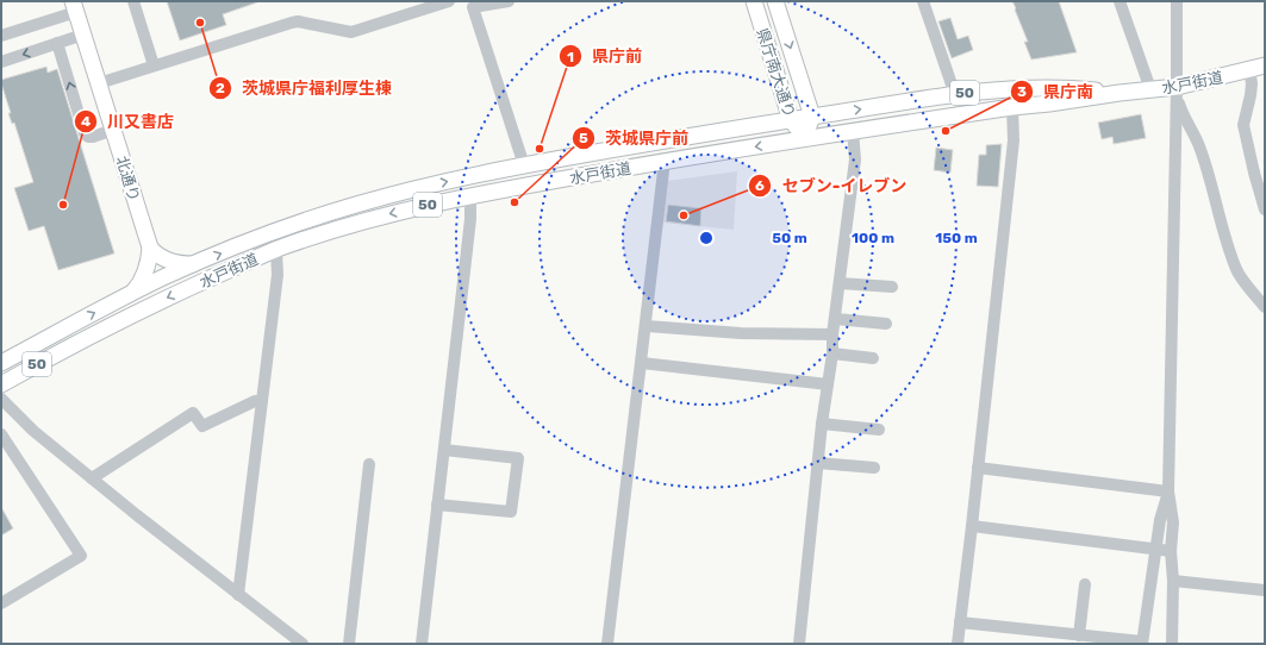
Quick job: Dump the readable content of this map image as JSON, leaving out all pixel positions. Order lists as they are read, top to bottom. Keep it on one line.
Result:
{"streets":{"main road":["県庁南大通り","水戸街道","50","北通り"]},"crossings":[["県庁南大通り","水戸街道"]],"places":["茨城県庁福利厚生棟","県庁南","県庁前","茨城県庁前","川又書店","セブン-イレブン"],"rings":["50 m","100 m","150 m"]}
